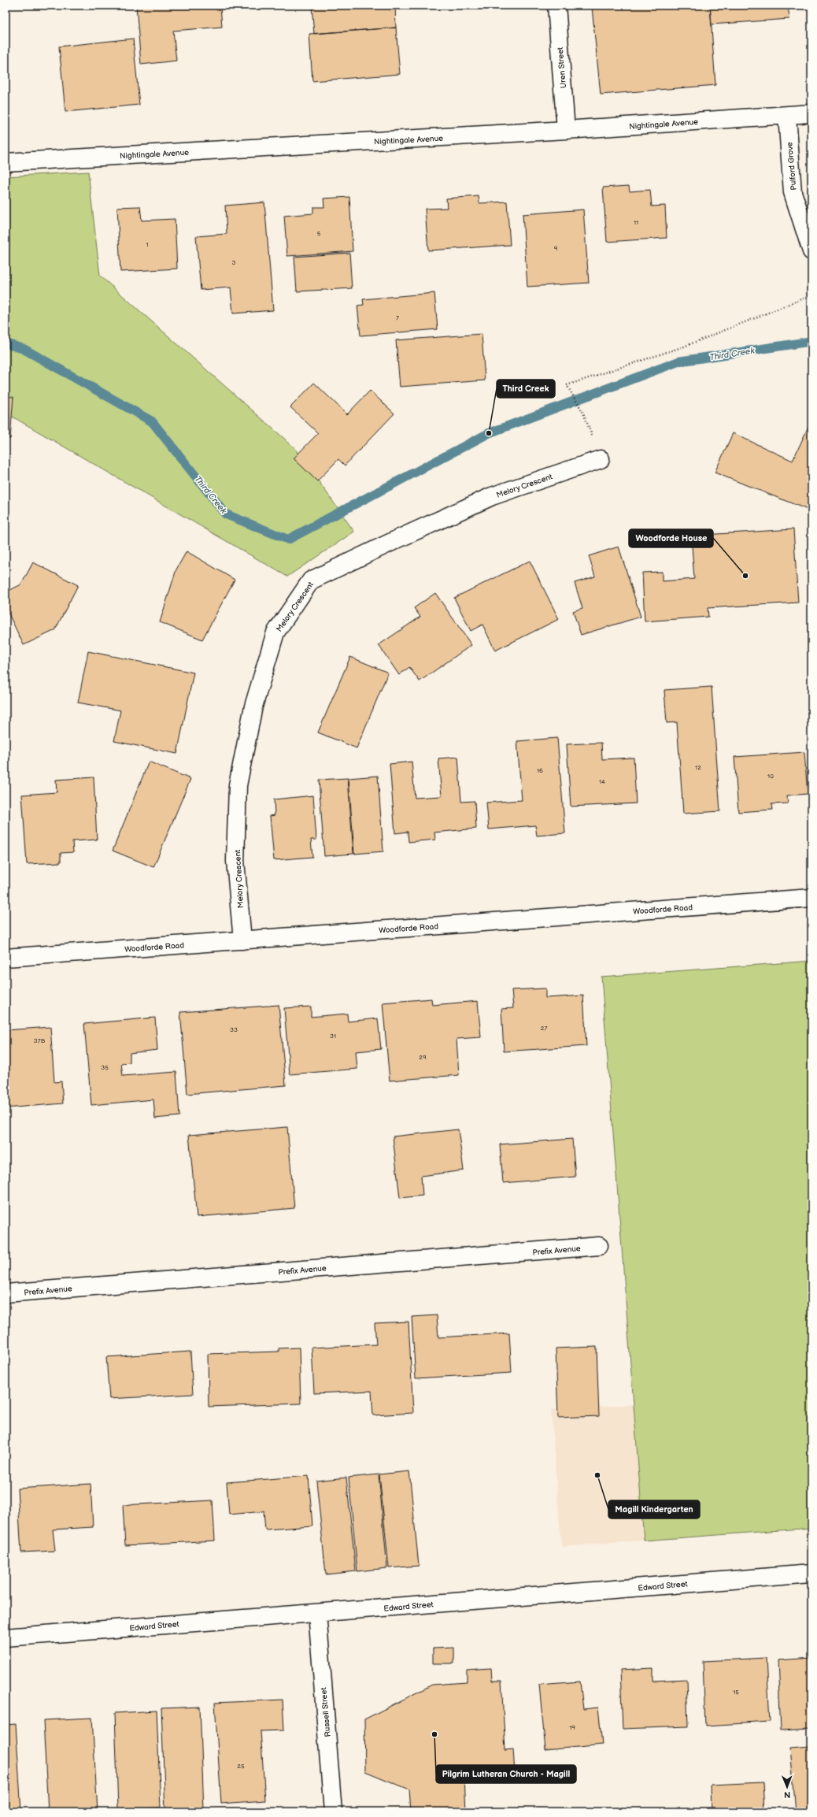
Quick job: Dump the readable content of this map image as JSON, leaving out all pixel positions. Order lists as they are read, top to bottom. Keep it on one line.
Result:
{"streets":{"street":["Uren Street","Nightingale Avenue","Pulford Grove","Melory Crescent","Woodforde Road","Prefix Avenue","Edward Street","Russell Street"]},"crossings":[["Uren Street","Nightingale Avenue"],["Nightingale Avenue","Pulford Grove"],["Melory Crescent","Woodforde Road"],["Edward Street","Russell Street"]],"water":["Third Creek"],"places":["Third Creek","Woodforde House","Magill Kindergarten","Pilgrim Lutheran Church - Magill"],"house_numbers":["11","5","1","9","3","7","12","16","10","14","27","33","31","37B","29","35","15","19","25"],"north":"bottom"}
